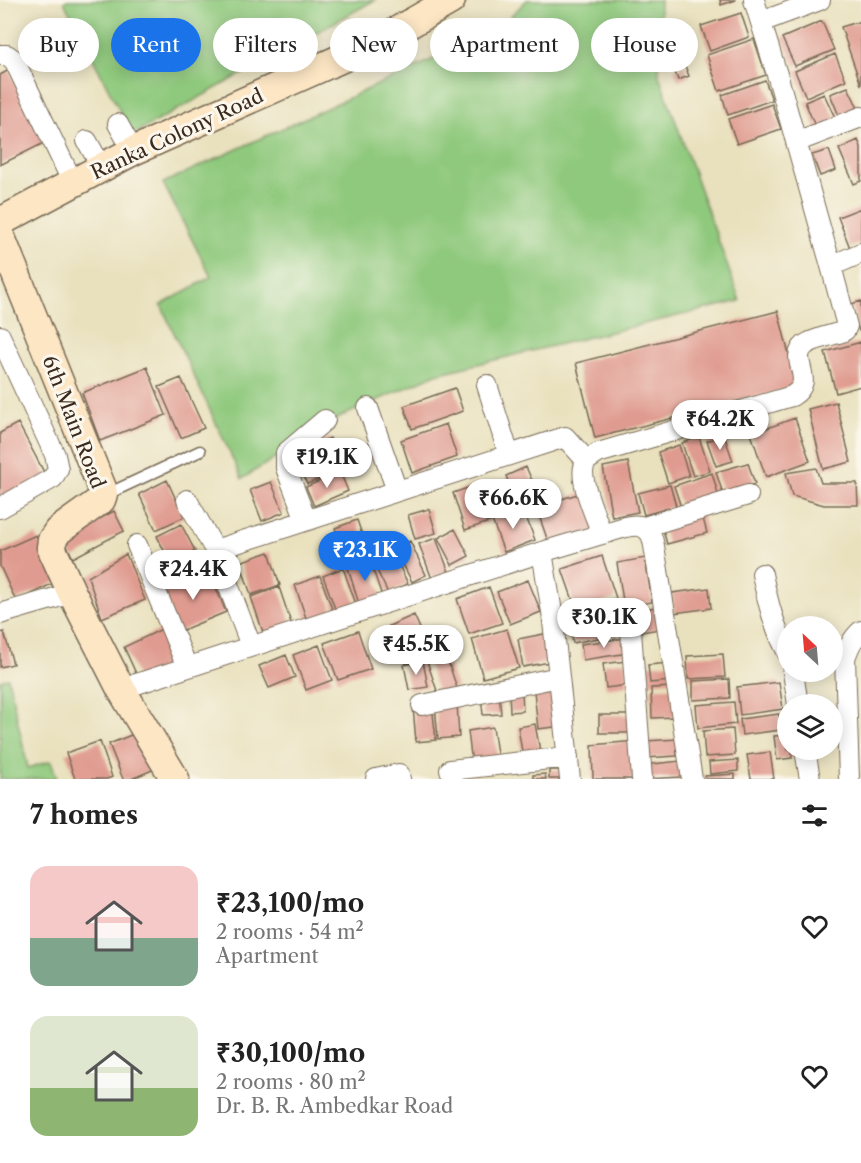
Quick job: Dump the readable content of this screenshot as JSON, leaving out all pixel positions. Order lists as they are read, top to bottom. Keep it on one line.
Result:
{"streets":{"street":["Ranka Colony Road","6th Main Road"]},"north":"top left","page":{"chip":["Buy","Rent","Filters","New","Apartment","House"],"price":["₹64.2K","₹19.1K","₹66.6K","₹23.1K","₹24.4K","₹30.1K","₹45.5K"],"heading":"7 homes","list":[{"name":"₹23,100/mo","note":"2 rooms · 54 m² · Apartment"},{"name":"₹30,100/mo","note":"2 rooms · 80 m² · Dr. B. R. Ambedkar Road"}]}}
